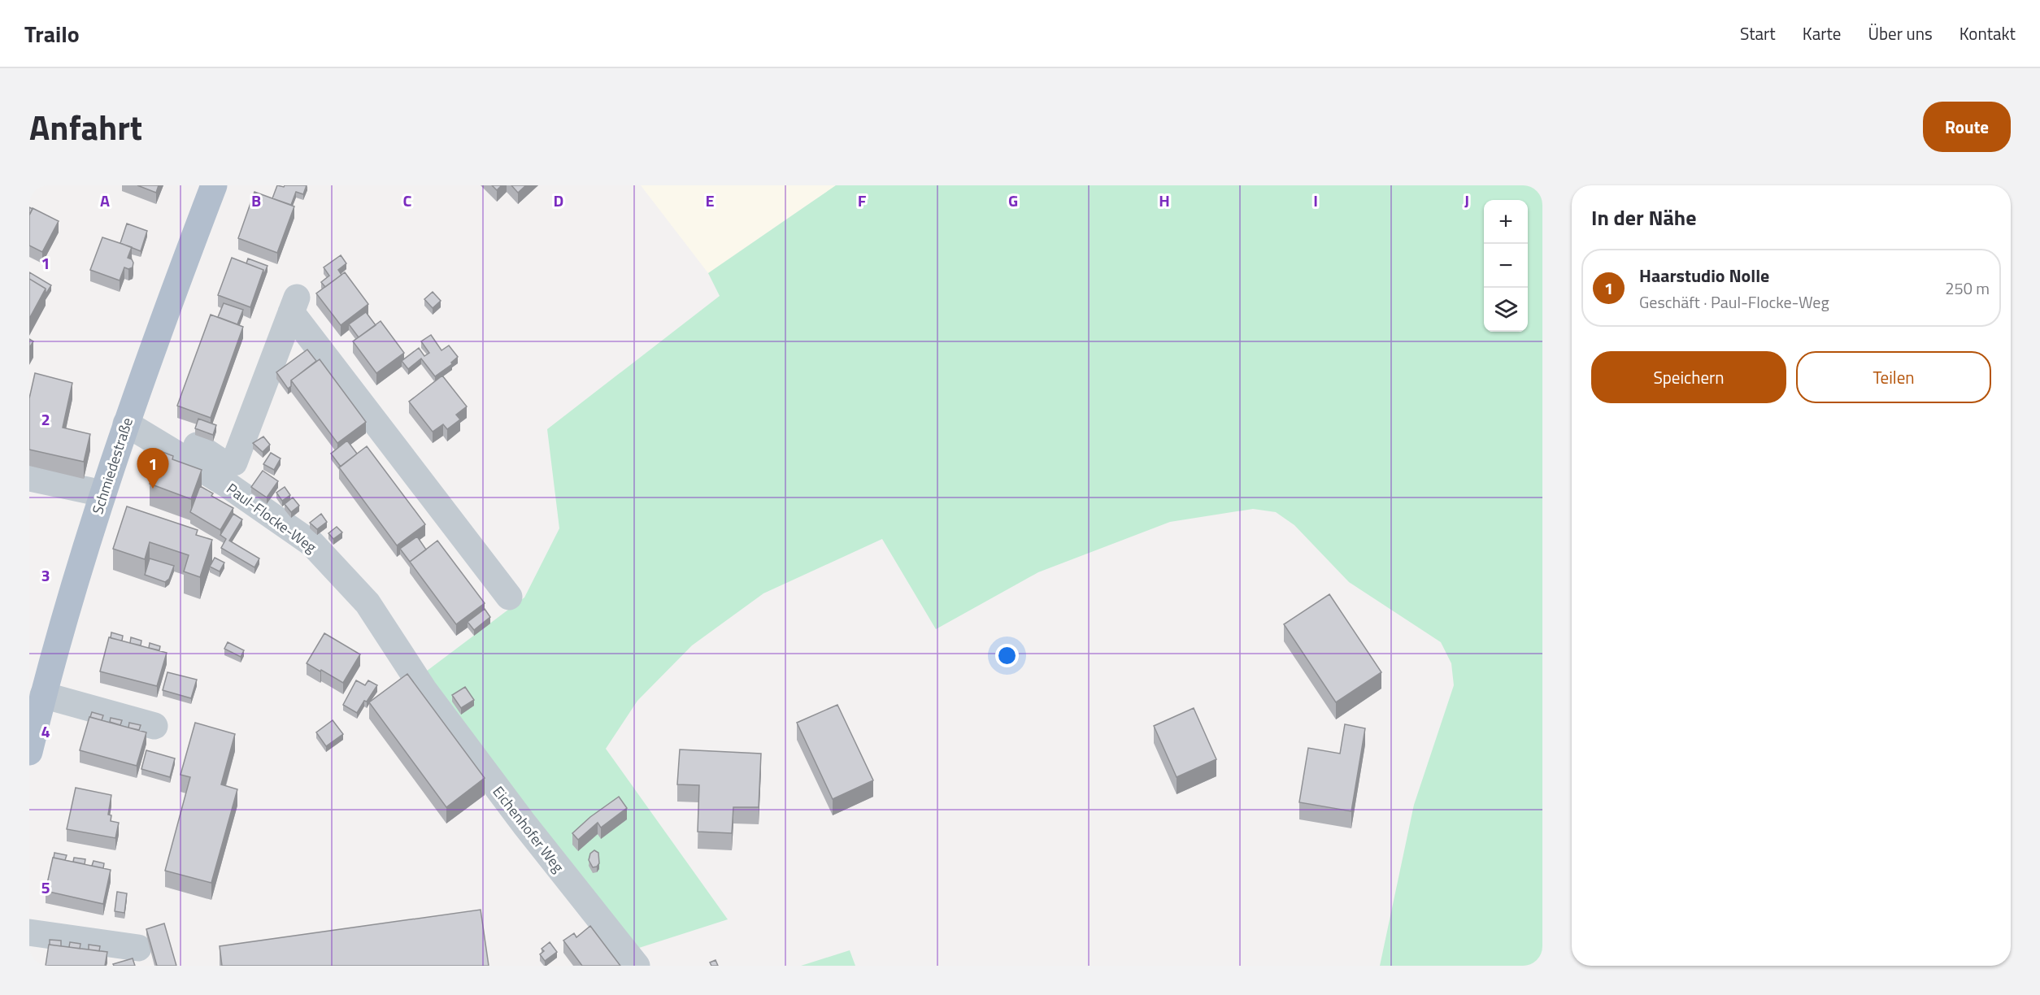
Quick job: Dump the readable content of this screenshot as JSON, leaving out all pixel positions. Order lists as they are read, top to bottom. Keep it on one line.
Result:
{"streets":{"main road":["Schmiedestraße"],"street":["Paul-Flocke-Weg","Eichenhofer Weg"]},"crossings":[["Schmiedestraße","Paul-Flocke-Weg"],["Paul-Flocke-Weg","Eichenhofer Weg"]],"page":{"header":"Trailo","nav":["Start","Karte","Über uns","Kontakt"],"title":"Anfahrt","buttons":["Route",["Speichern","Teilen"]],"heading":"In der Nähe","map_buttons":["+","−"],"list":[{"mark":"1","name":"Haarstudio Nolle","note":"Geschäft · Paul-Flocke-Weg","value":"250 m"}],"pins":"1"},"grid":{"columns":["A","B","C","D","E","F","G","H","I","J"],"rows":["1","2","3","4","5"]}}
